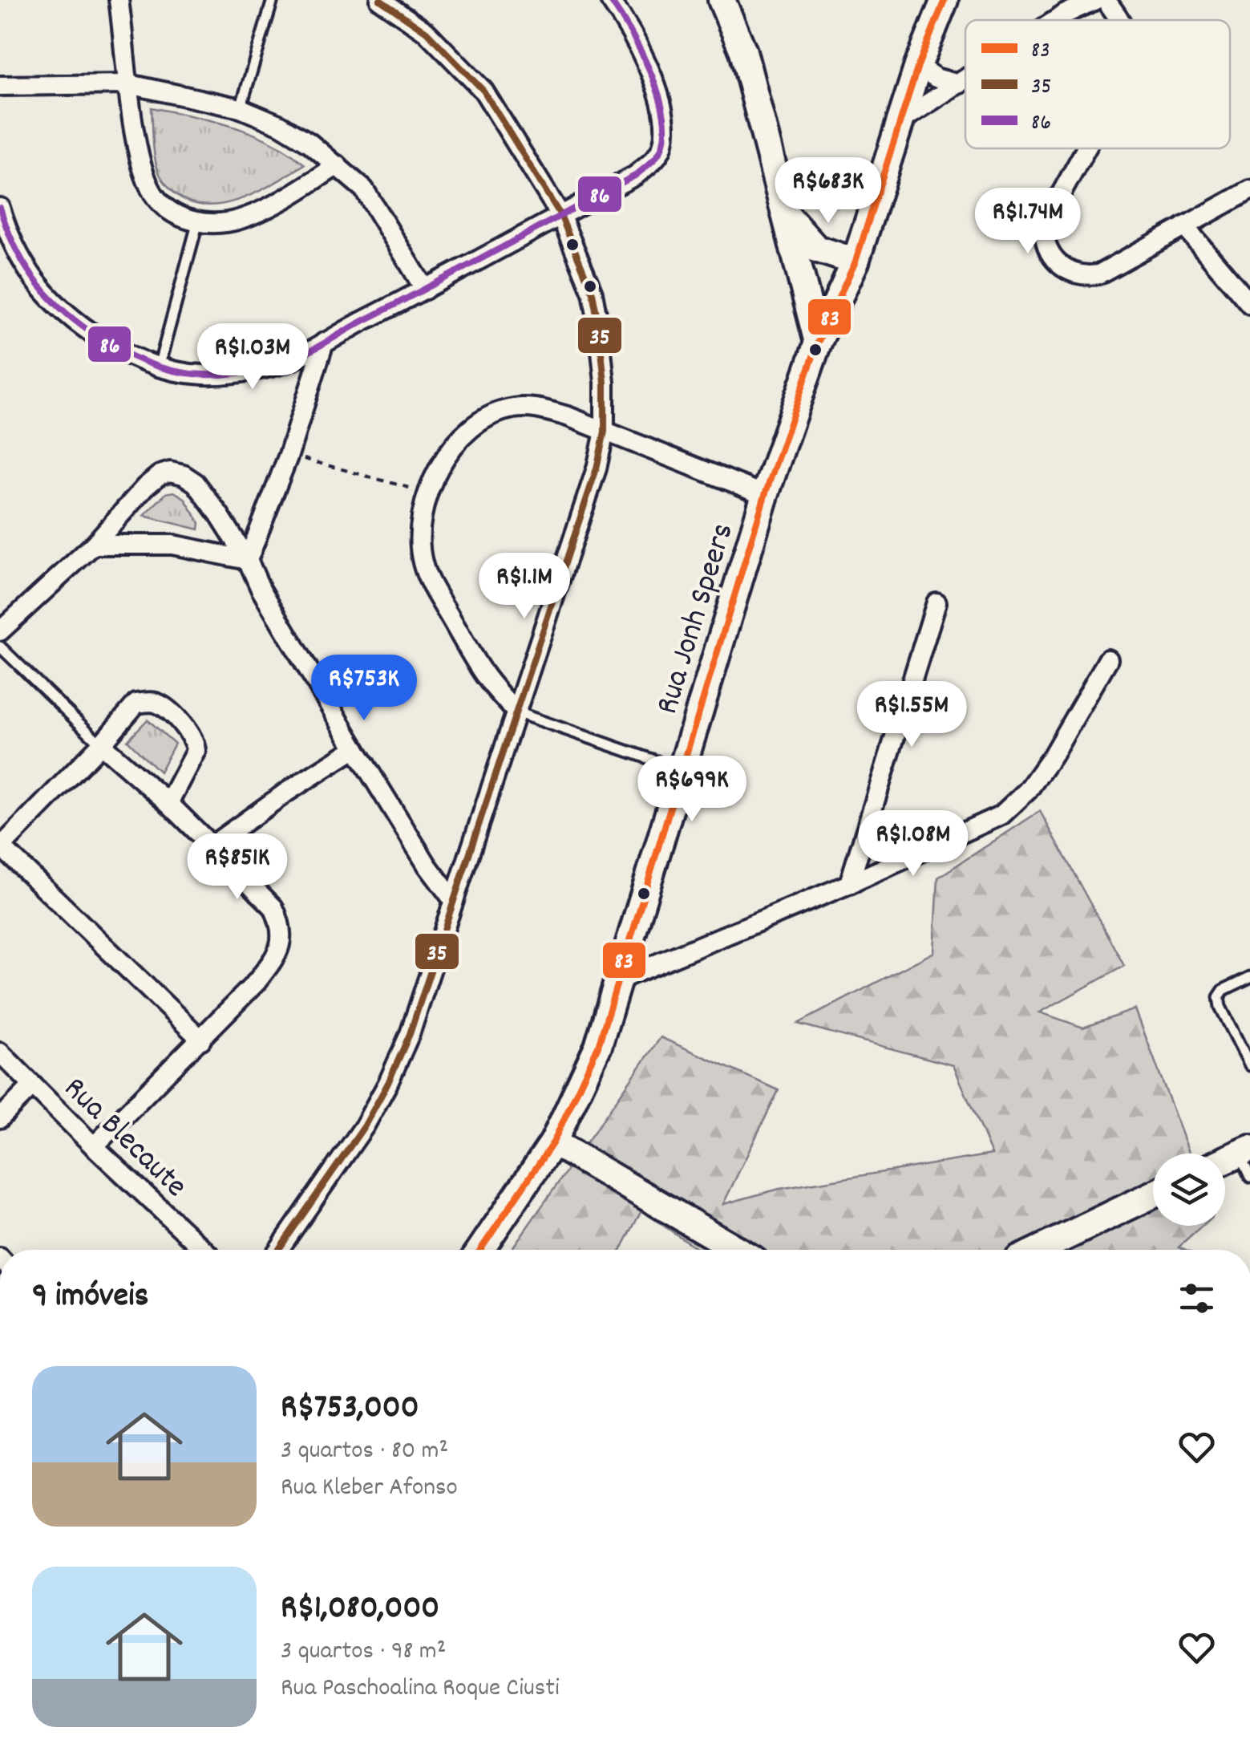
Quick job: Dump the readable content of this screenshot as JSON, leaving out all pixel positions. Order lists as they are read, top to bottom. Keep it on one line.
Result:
{"streets":{"main road":["Rua Jonh Speers"],"street":["Rua Blecaute"]},"lines":["transit line 83","transit line 35","transit line 86"],"legend":["83","35","86"],"page":{"price":["R$683K","R$1.74M","R$1.03M","R$1.1M","R$753K","R$1.55M","R$699K","R$1.08M","R$851K"],"heading":"9 imóveis","list":[{"name":"R$753,000","note":"3 quartos · 80 m² · Rua Kleber Afonso"},{"name":"R$1,080,000","note":"3 quartos · 98 m² · Rua Paschoalina Roque Ciusti"}]}}
